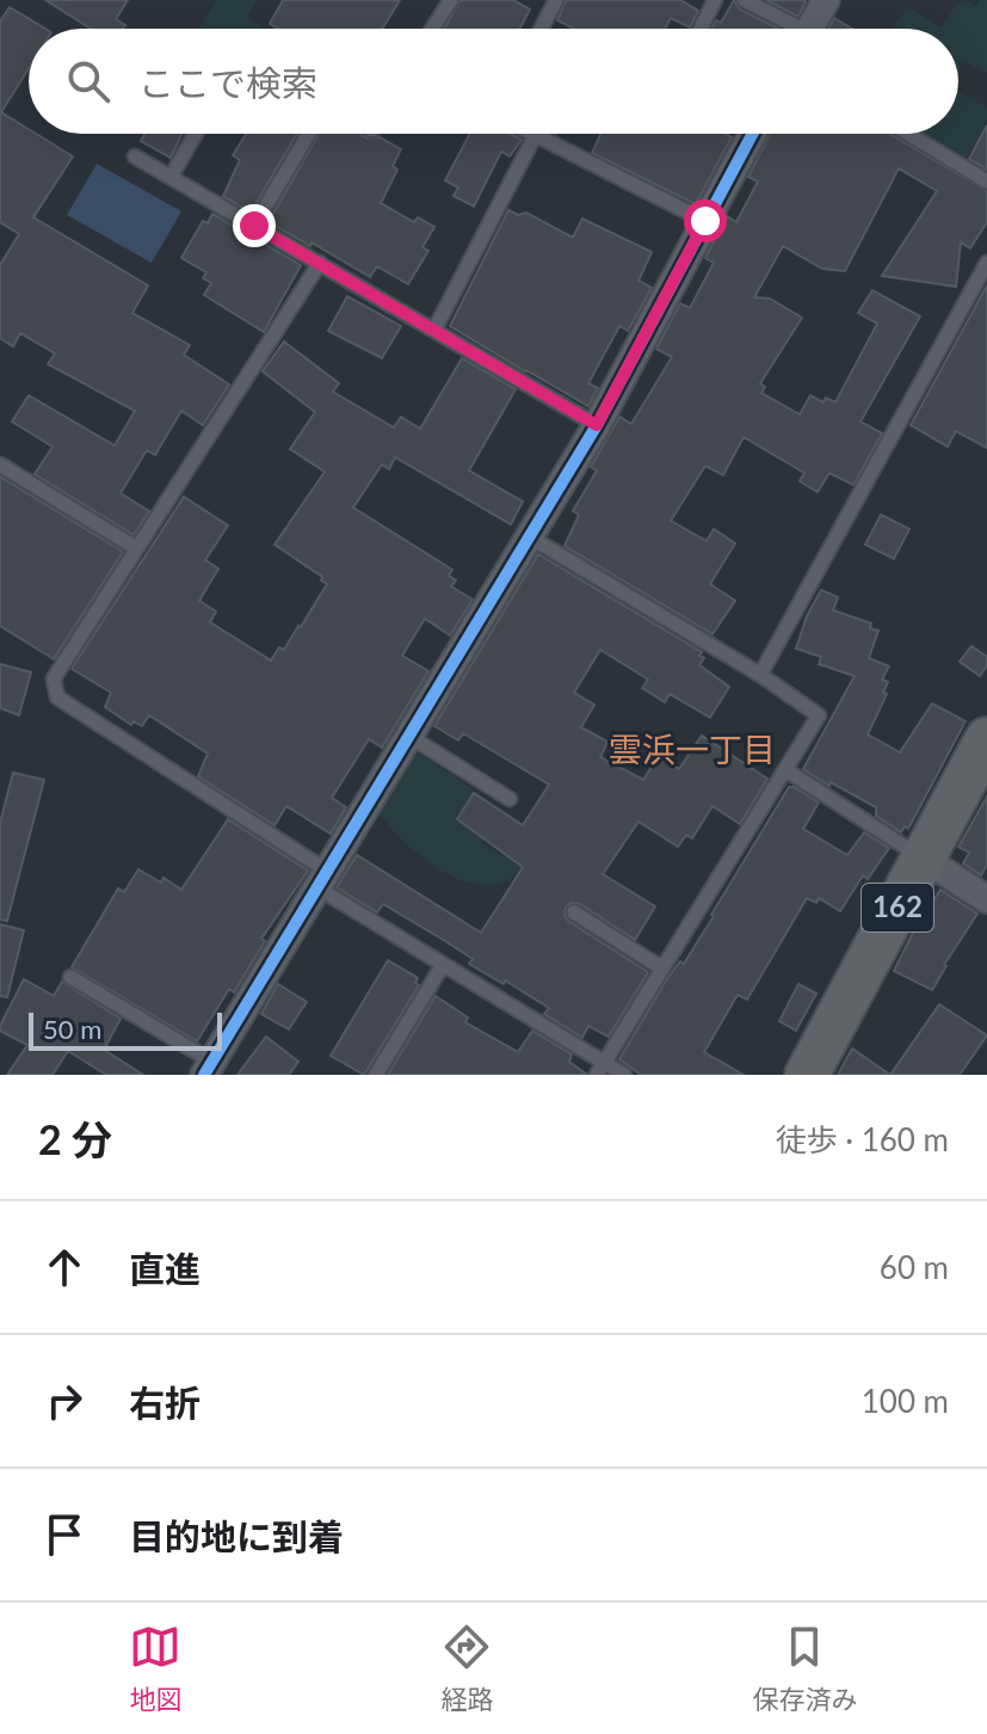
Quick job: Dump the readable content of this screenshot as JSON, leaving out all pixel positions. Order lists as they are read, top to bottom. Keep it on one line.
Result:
{"streets":{"highway":["162"]},"districts":["雲浜一丁目"],"scale_bar":"50 m","page":{"search":"ここで検索","scale":"50 m","heading":["2 分","徒歩 · 160 m"],"list":[["直進","60 m"],["右折","100 m"],"目的地に到着"],"nav":["地図","経路","保存済み"]}}
